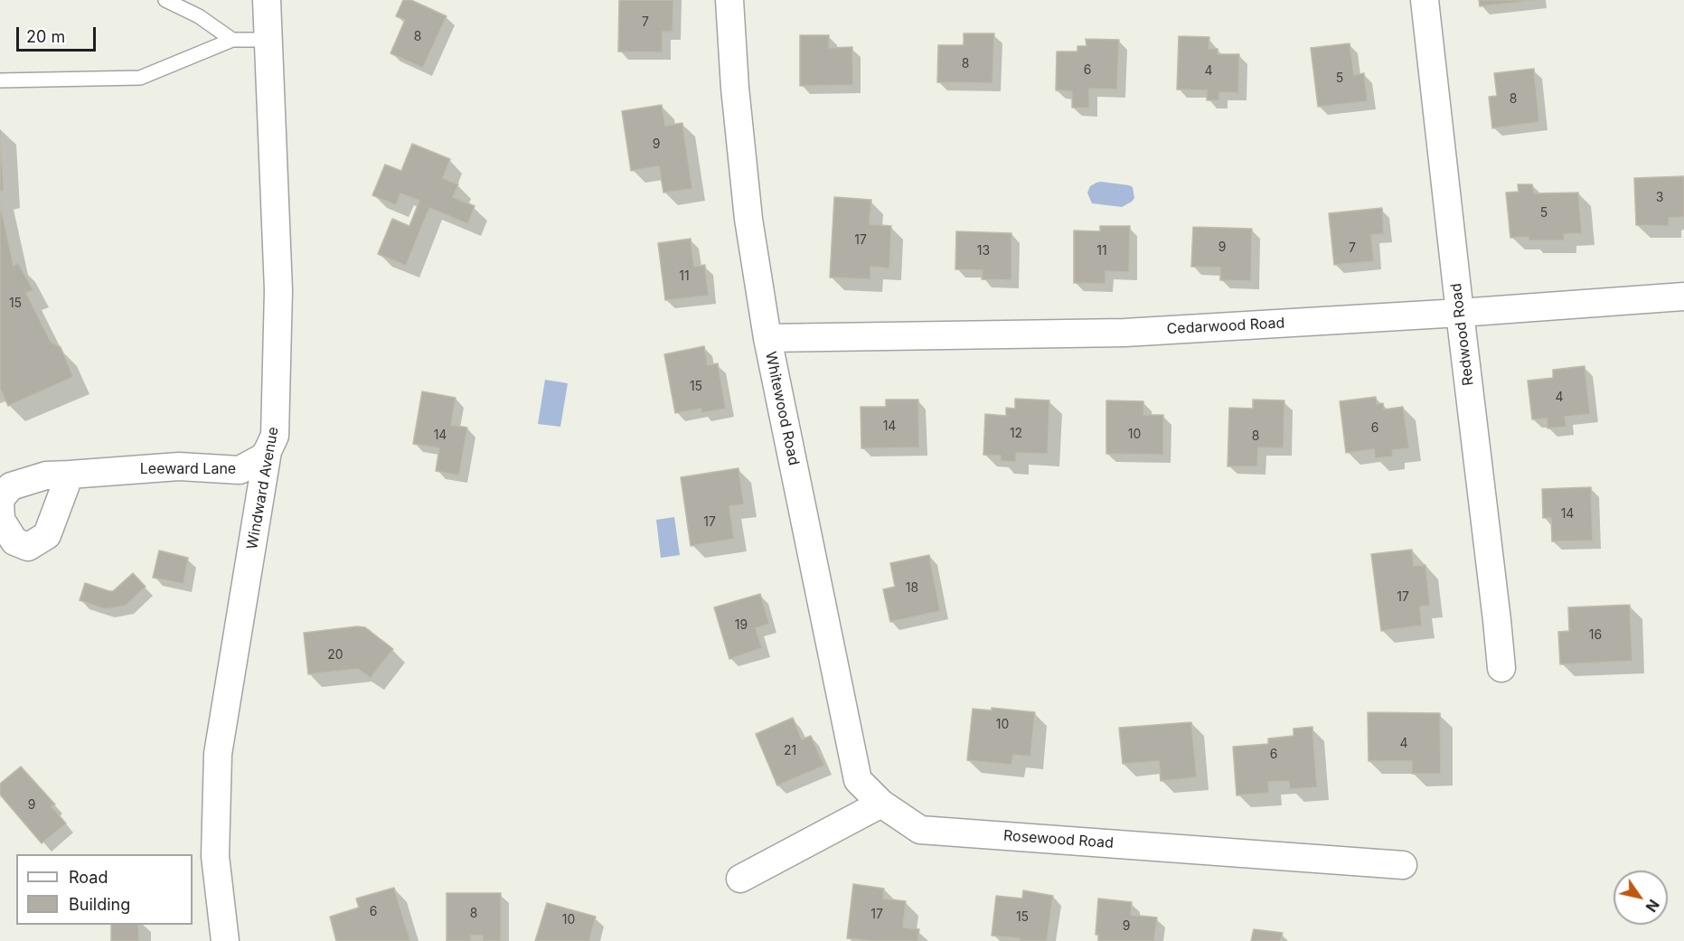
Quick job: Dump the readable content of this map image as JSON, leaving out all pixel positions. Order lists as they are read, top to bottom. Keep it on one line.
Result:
{"streets":{"street":["Cedarwood Road","Redwood Road","Whitewood Road","Leeward Lane","Windward Avenue","Rosewood Road"]},"crossings":[["Cedarwood Road","Redwood Road"],["Cedarwood Road","Whitewood Road"],["Whitewood Road","Rosewood Road"],["Leeward Lane","Windward Avenue"]],"house_numbers":["7","8","8","6","4","5","8","9","3","5","17","9","7","13","11","11","15","15","4","14","6","12","10","14","8","14","17","18","17","19","16","20","10","4","21","6","9","6","8","17","15","10","9"],"legend":["Road","Building"],"scale_bar":"20 m","north":"bottom right"}
